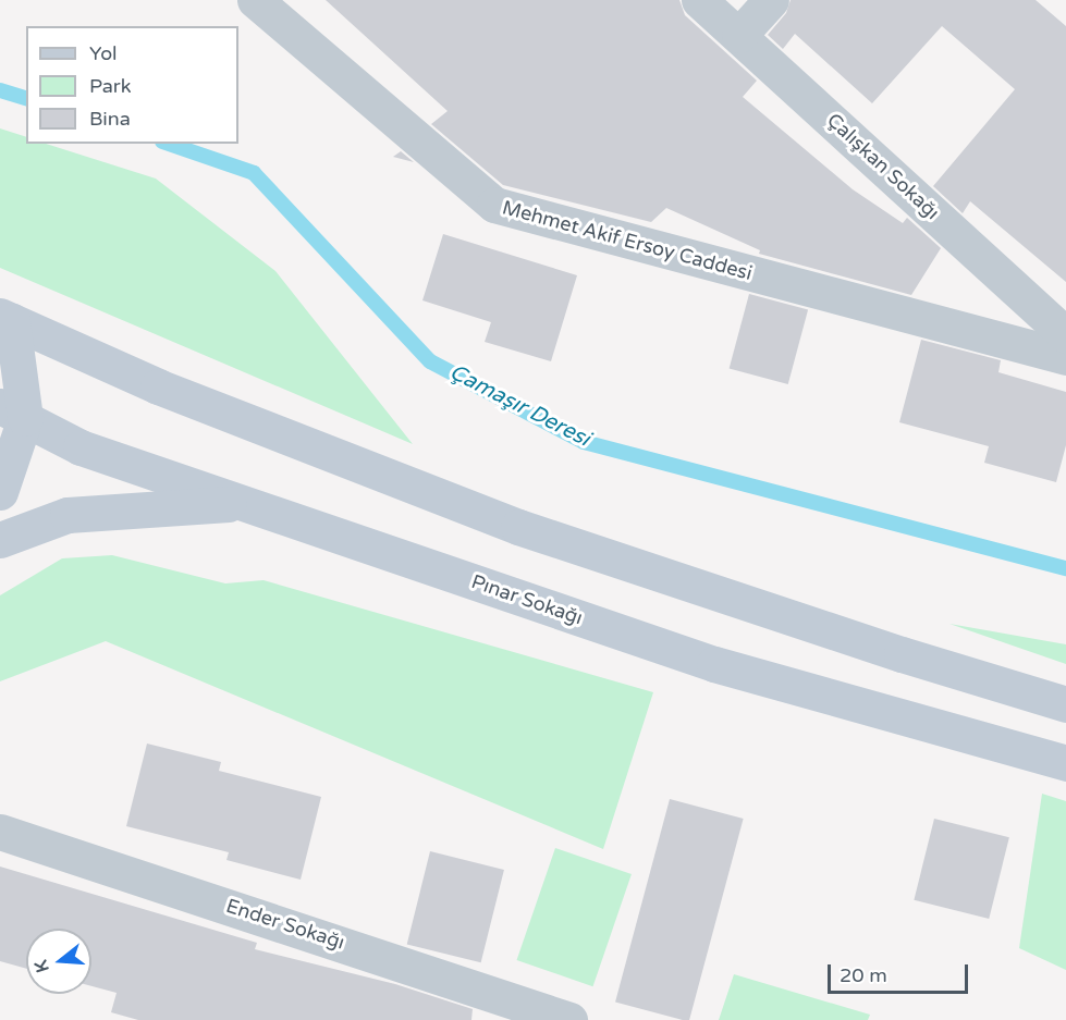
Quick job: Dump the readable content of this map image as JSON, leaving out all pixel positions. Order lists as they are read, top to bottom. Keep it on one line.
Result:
{"streets":{"main road":["Pınar Sokağı"],"street":["Çalışkan Sokağı","Mehmet Akif Ersoy Caddesi","Ender Sokağı"]},"water":["Çamaşır Deresi"],"legend":["Yol","Park","Bina"],"scale_bar":"20 m","north":"left"}
